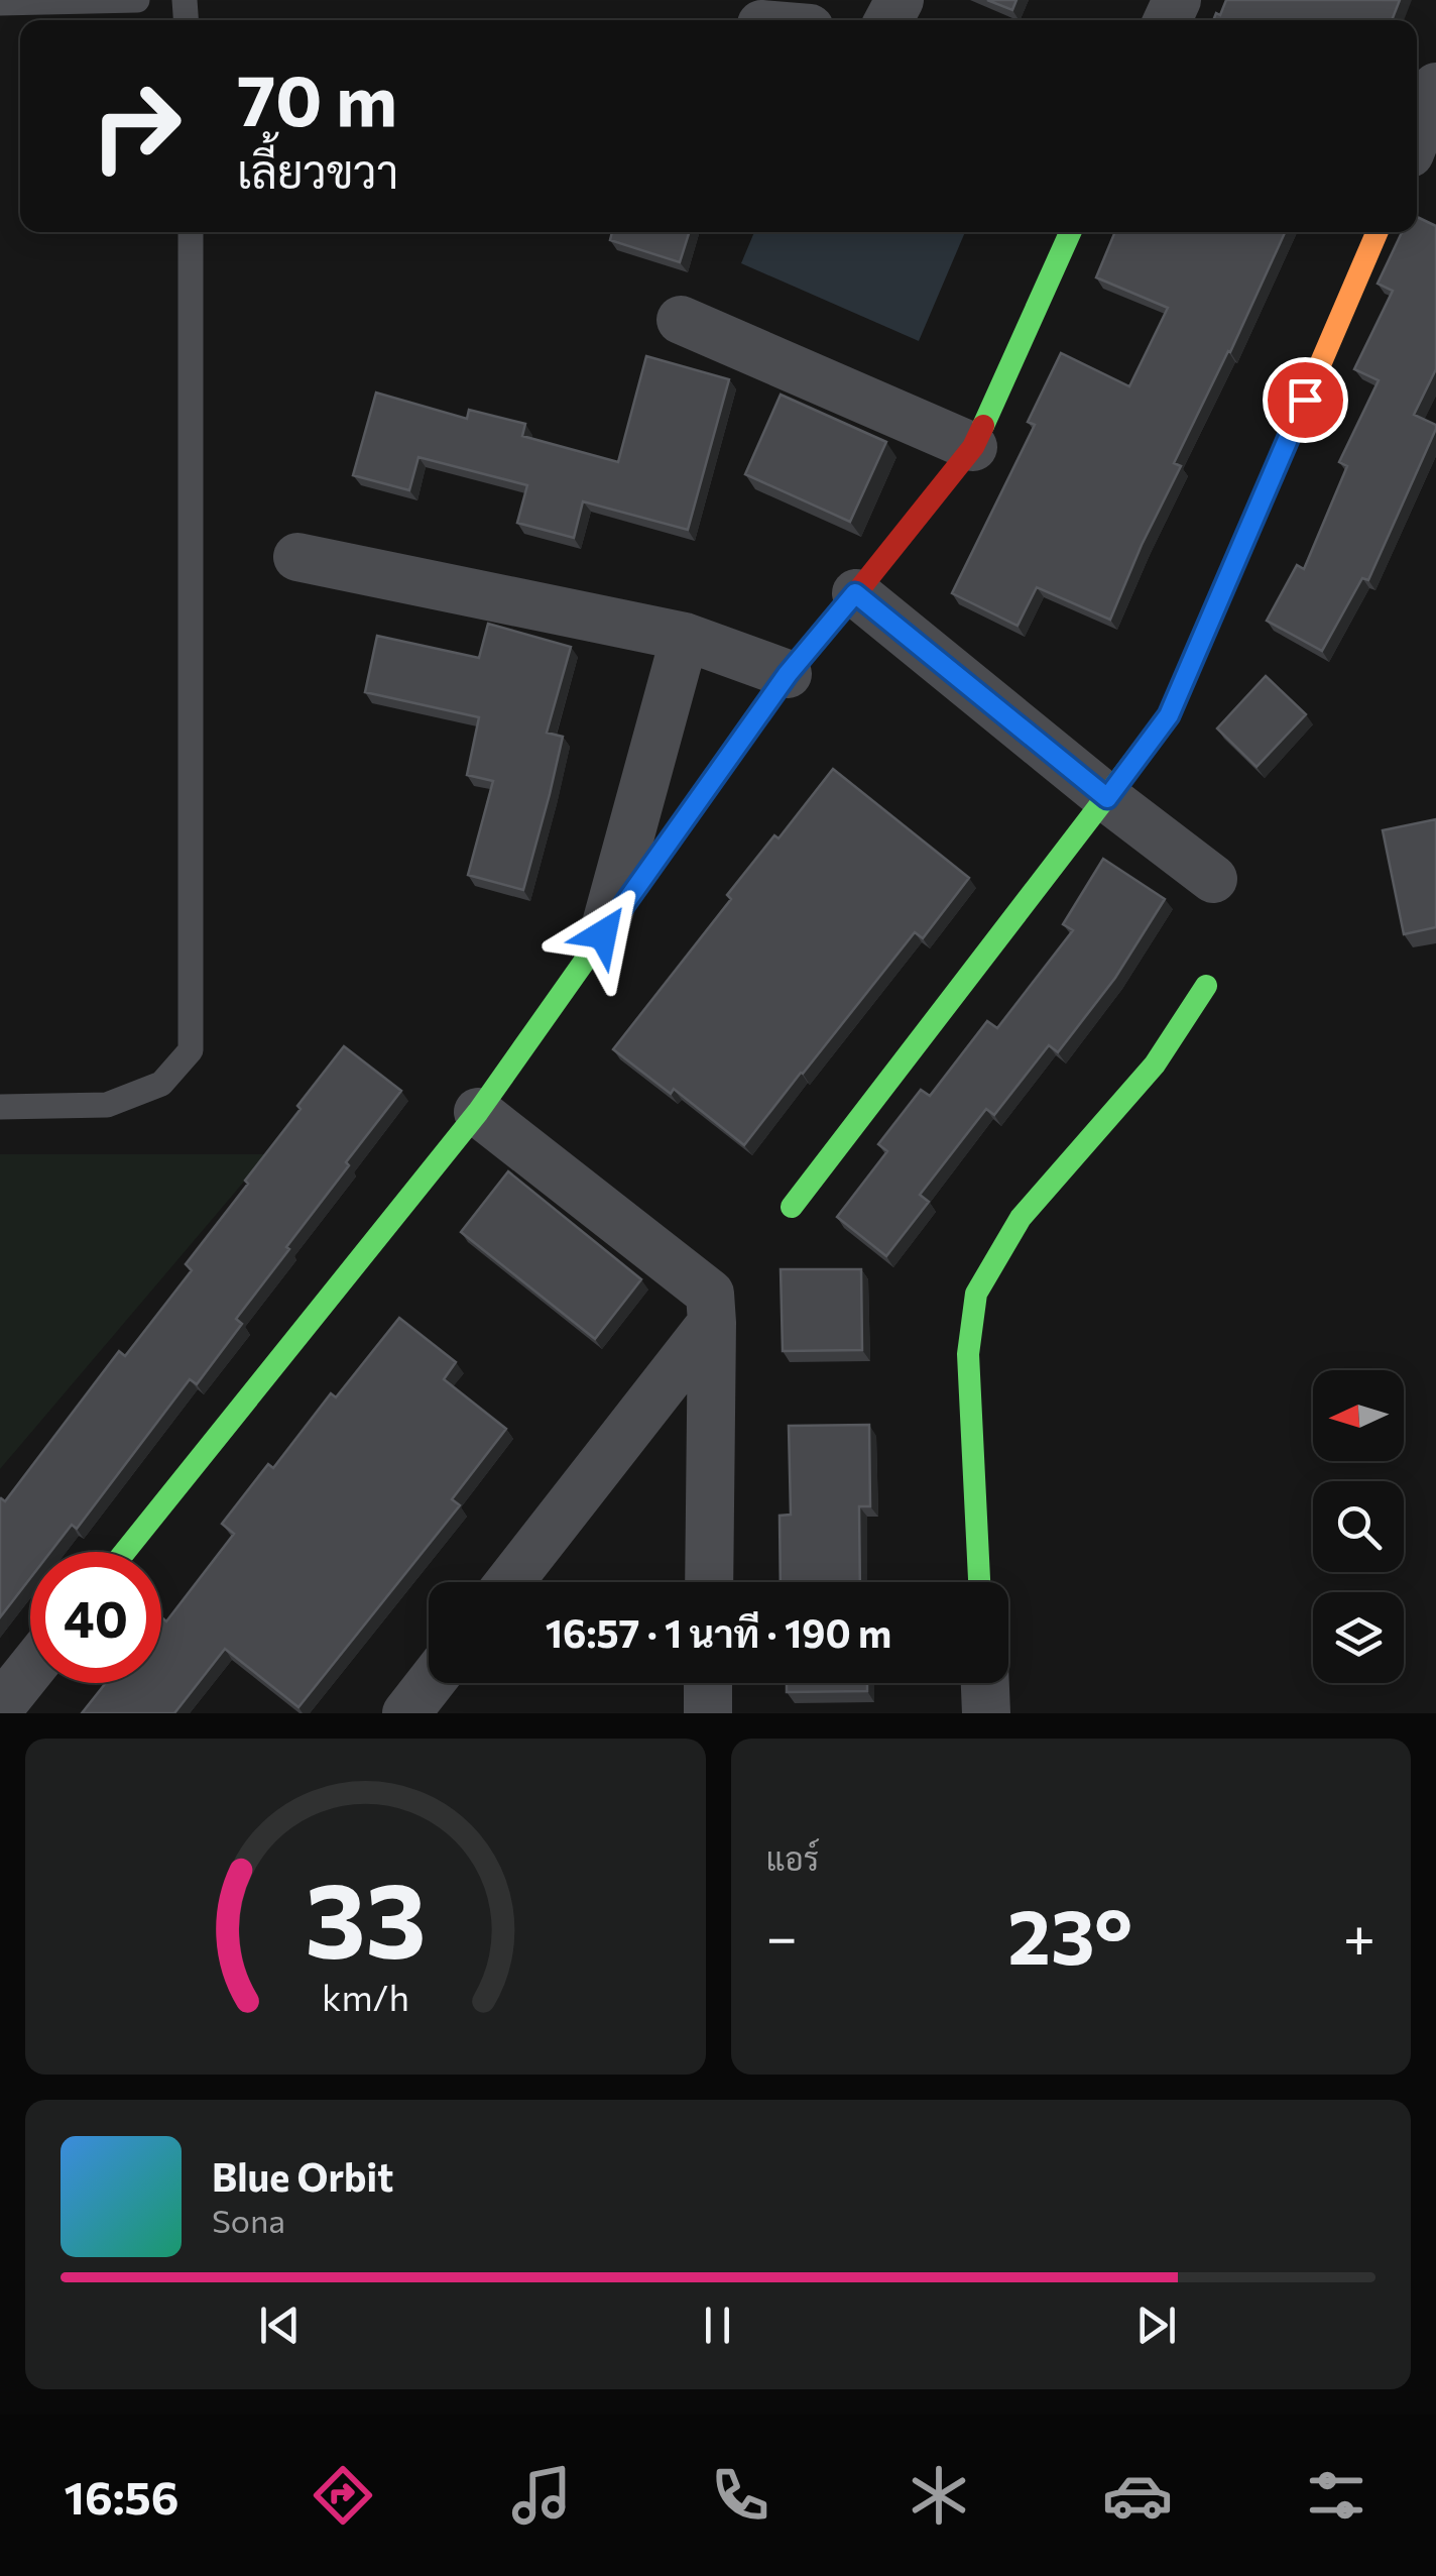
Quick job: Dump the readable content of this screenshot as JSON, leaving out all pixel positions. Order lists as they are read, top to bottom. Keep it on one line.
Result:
{"north":"left","page":{"turn":["70 m","เลี้ยวขวา"],"limit":"40","trip":"16:57 · 1 นาที · 190 m","tile":"แอร์","heat":["−","23°","+"],"song":["Blue Orbit","Sona"],"tabs":"16:56","gauge":["33","km/h"]}}
